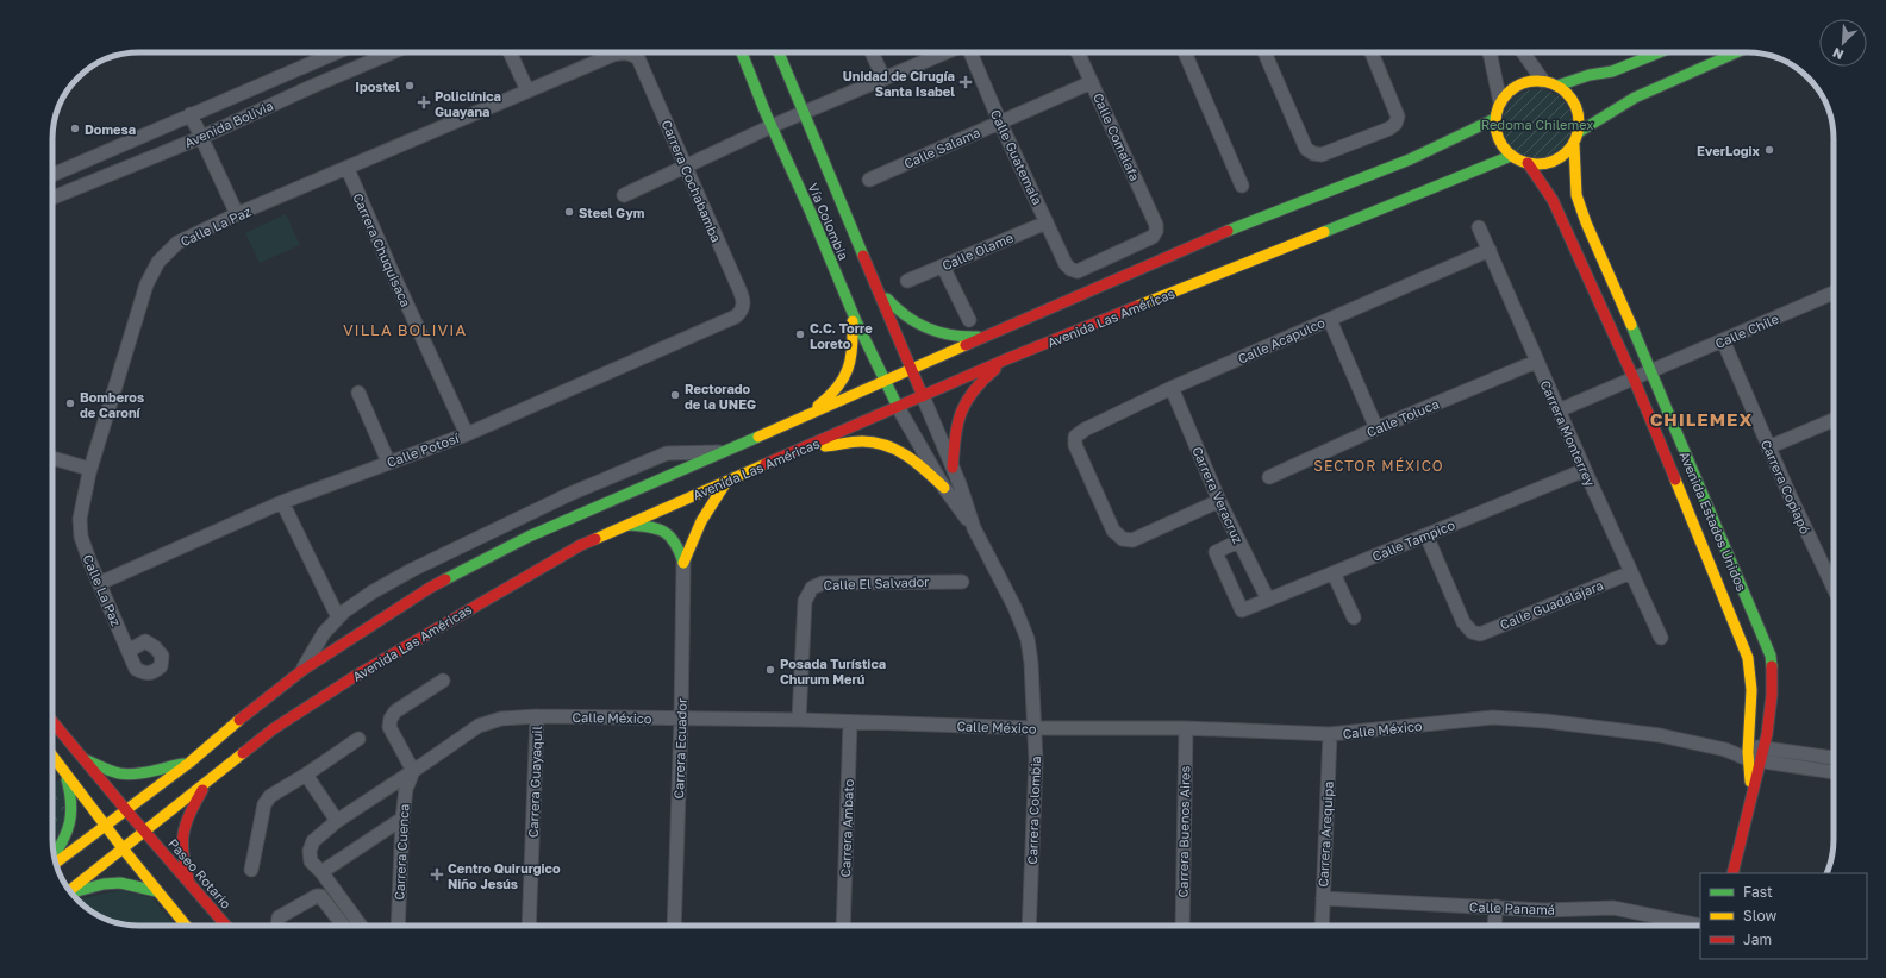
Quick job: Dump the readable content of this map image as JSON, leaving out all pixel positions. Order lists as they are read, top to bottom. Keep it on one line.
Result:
{"streets":{"main road":["Vía Colombia","Avenida Las Américas","Avenida Estados Unidos","Paseo Rotario"],"street":["Avenida Bolivia","Calle Comalafa","Calle Salama","Calle Guatemala","Carrera Cochabamba","Calle La Paz","Carrera Chuquisaca","Calle Olame","Calle Chile","Calle Acapulco","Calle Toluca","Carrera Monterrey","Calle Potosí","Carrera Copiapó","Carrera Veracruz","Calle Tampico","Calle El Salvador","Calle Guadalajara","Calle México","Carrera Ecuador","Carrera Guayaquil","Carrera Colombia","Carrera Ambato","Carrera Buenos Aires","Carrera Arequipa","Carrera Cuenca","Calle Panamá"]},"crossings":[["Calle Comalafa","Calle Salama"],["Calle Comalafa","Calle Guatemala"],["Calle Salama","Calle Guatemala"],["Calle Guatemala","Calle Olame"],["Carrera Cochabamba","Calle La Paz"],["Carrera Cochabamba","Calle Potosí"],["Vía Colombia","Avenida Las Américas"],["Vía Colombia","Carrera Colombia"],["Calle La Paz","Carrera Chuquisaca"],["Calle La Paz","Calle Potosí"],["Carrera Chuquisaca","Calle Potosí"],["Avenida Las Américas","Avenida Estados Unidos"],["Avenida Las Américas","Carrera Colombia"],["Avenida Las Américas","Paseo Rotario"],["Calle Chile","Carrera Monterrey"],["Calle Chile","Carrera Copiapó"],["Calle Chile","Avenida Estados Unidos"],["Calle Acapulco","Carrera Monterrey"],["Calle Acapulco","Carrera Veracruz"],["Calle Toluca","Carrera Monterrey"],["Carrera Monterrey","Calle Tampico"],["Carrera Monterrey","Calle Guadalajara"],["Carrera Veracruz","Calle Tampico"],["Avenida Estados Unidos","Calle México"],["Calle Tampico","Calle Guadalajara"],["Calle El Salvador","Calle México"],["Calle México","Carrera Ecuador"],["Calle México","Carrera Guayaquil"],["Calle México","Carrera Colombia"],["Calle México","Carrera Ambato"],["Calle México","Carrera Buenos Aires"],["Calle México","Carrera Arequipa"],["Calle México","Carrera Cuenca"],["Carrera Arequipa","Calle Panamá"]],"districts":["VILLA BOLIVIA","CHILEMEX","SECTOR MÉXICO"],"parks":["Redoma Chilemex"],"places":{"health":["Unidad de Cirugía Santa Isabel","Policlínica Guayana","Centro Quirurgico Niño Jesús"],"other":["Ipostel","Domesa","EverLogix","Steel Gym","C.C. Torre Loreto","Rectorado de la UNEG","Bomberos de Caroní","Posada Turística Churum Merú"]},"legend":["Fast","Slow","Jam"],"north":"bottom left"}
